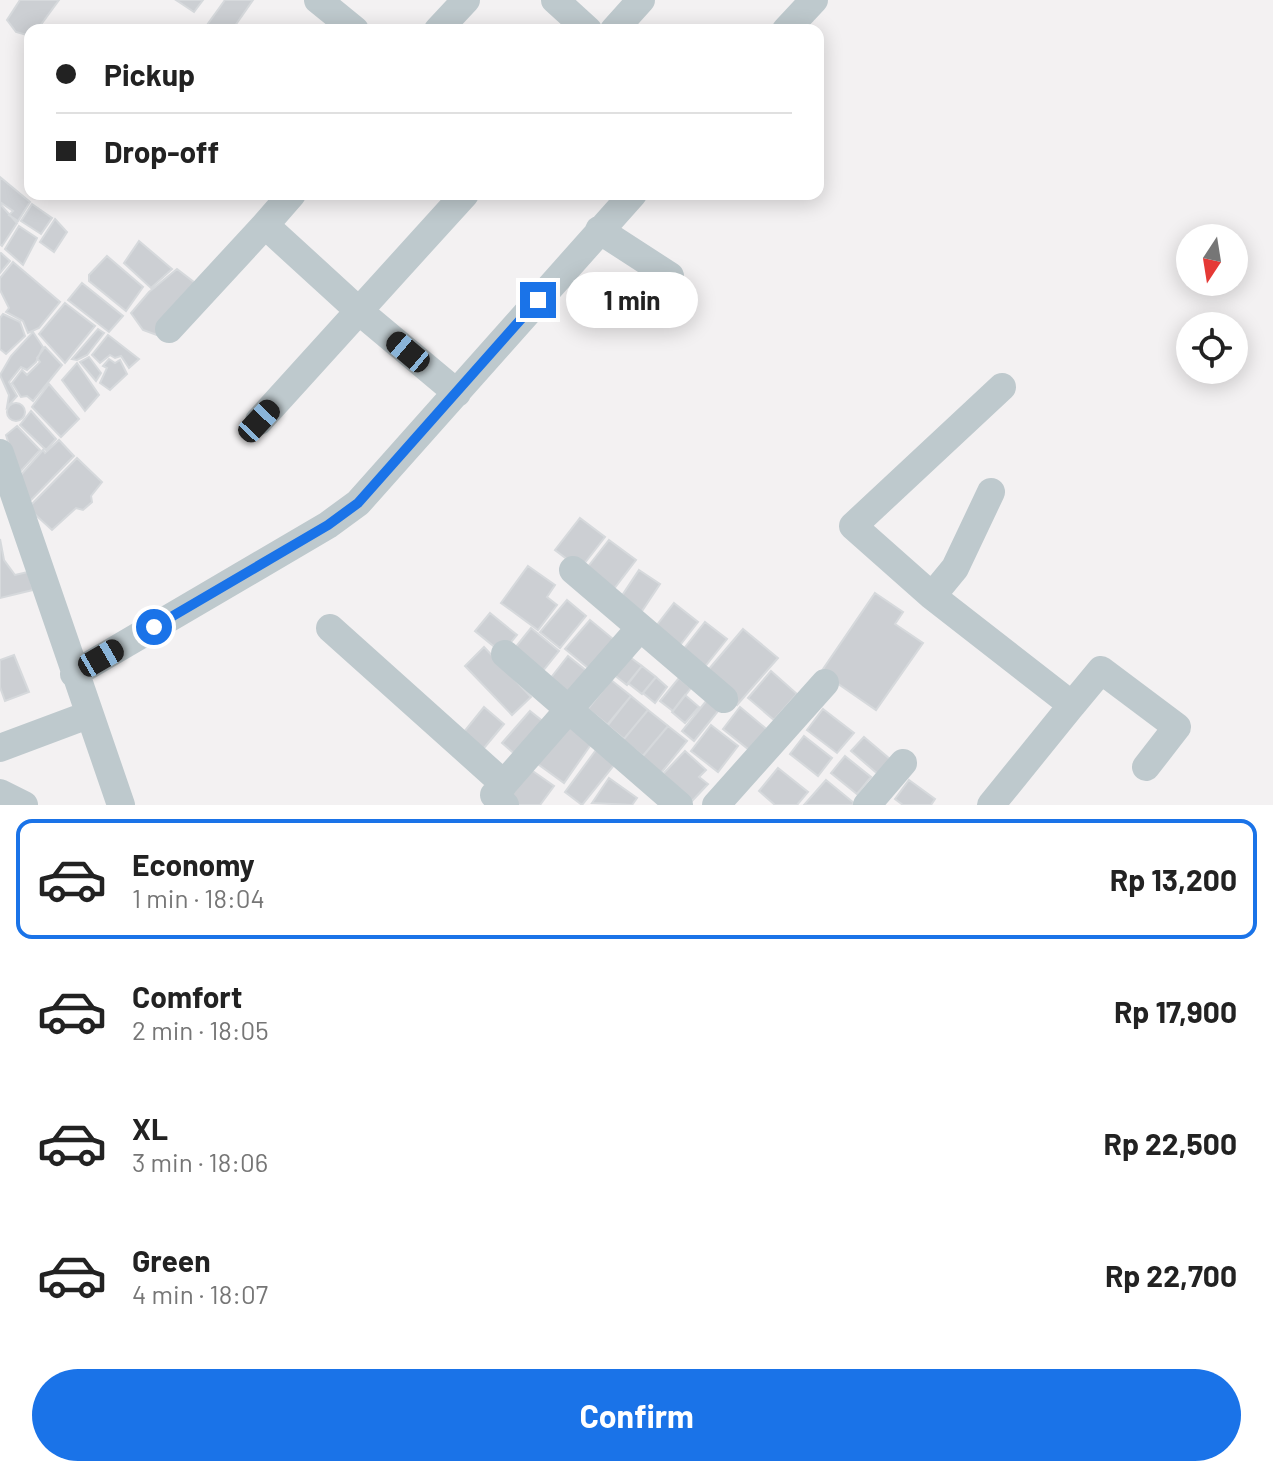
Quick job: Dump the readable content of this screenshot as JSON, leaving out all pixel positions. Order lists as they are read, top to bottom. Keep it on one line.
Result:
{"north":"bottom","page":{"banner":["Pickup","Drop-off"],"bubble":"1 min","list":[{"name":"Economy","note":"1 min · 18:04","value":"Rp 13,200"},{"name":"Comfort","note":"2 min · 18:05","value":"Rp 17,900"},{"name":"XL","note":"3 min · 18:06","value":"Rp 22,500"},{"name":"Green","note":"4 min · 18:07","value":"Rp 22,700"}],"buttons":"Confirm"}}
